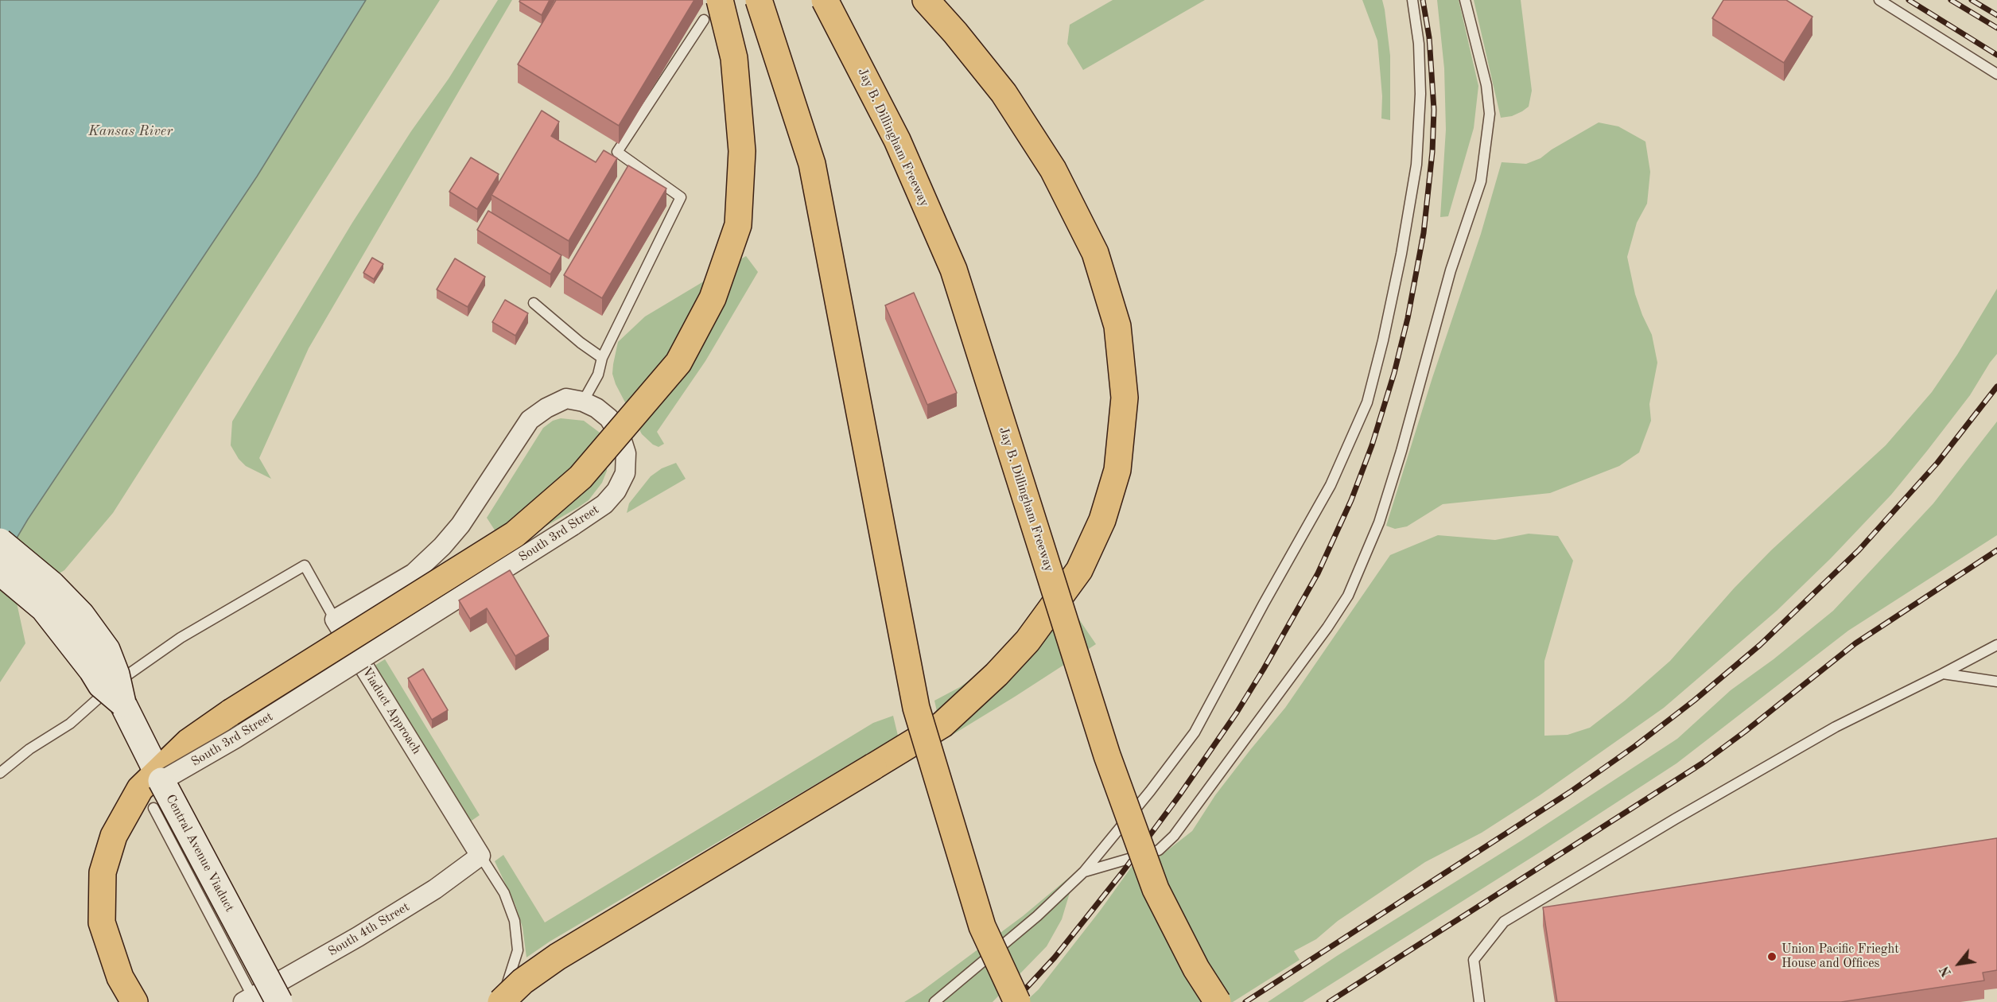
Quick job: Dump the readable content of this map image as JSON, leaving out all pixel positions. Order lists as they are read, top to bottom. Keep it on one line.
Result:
{"streets":{"highway":["Jay B. Dillingham Freeway"],"main road":["Central Avenue Viaduct"],"street":["South 3rd Street","Viaduct Approach","South 4th Street"]},"crossings":[["South 3rd Street","Viaduct Approach"],["South 3rd Street","Central Avenue Viaduct"],["Viaduct Approach","South 4th Street"]],"water":["Kansas River"],"places":["Union Pacific Frieght House and Offices"],"north":"bottom left"}
